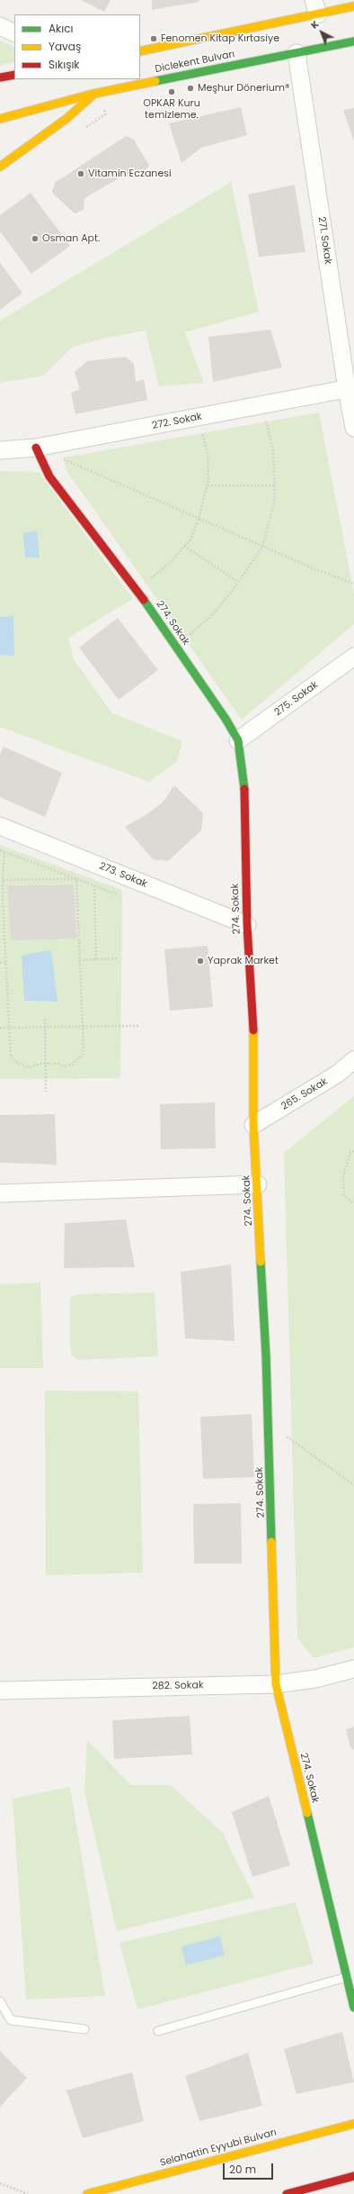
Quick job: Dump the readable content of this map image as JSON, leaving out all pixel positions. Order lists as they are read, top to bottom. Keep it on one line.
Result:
{"streets":{"street":["Diclekent Bulvarı","271. Sokak","272. Sokak","274. Sokak","275. Sokak","273. Sokak","265. Sokak","282. Sokak","Selahattin Eyyubi Bulvarı"]},"crossings":[["Diclekent Bulvarı","271. Sokak"],["271. Sokak","272. Sokak"],["272. Sokak","274. Sokak"],["274. Sokak","275. Sokak"],["274. Sokak","273. Sokak"],["274. Sokak","265. Sokak"],["274. Sokak","282. Sokak"]],"places":["Fenomen Kitap Kırtasiye","Meşhur Dönerium®","OPKAR Kuru temizleme.","Vitamin Eczanesi","Osman Apt.","Yaprak Market"],"legend":["Akıcı","Yavaş","Sıkışık"],"scale_bar":"20 m","north":"top left"}
